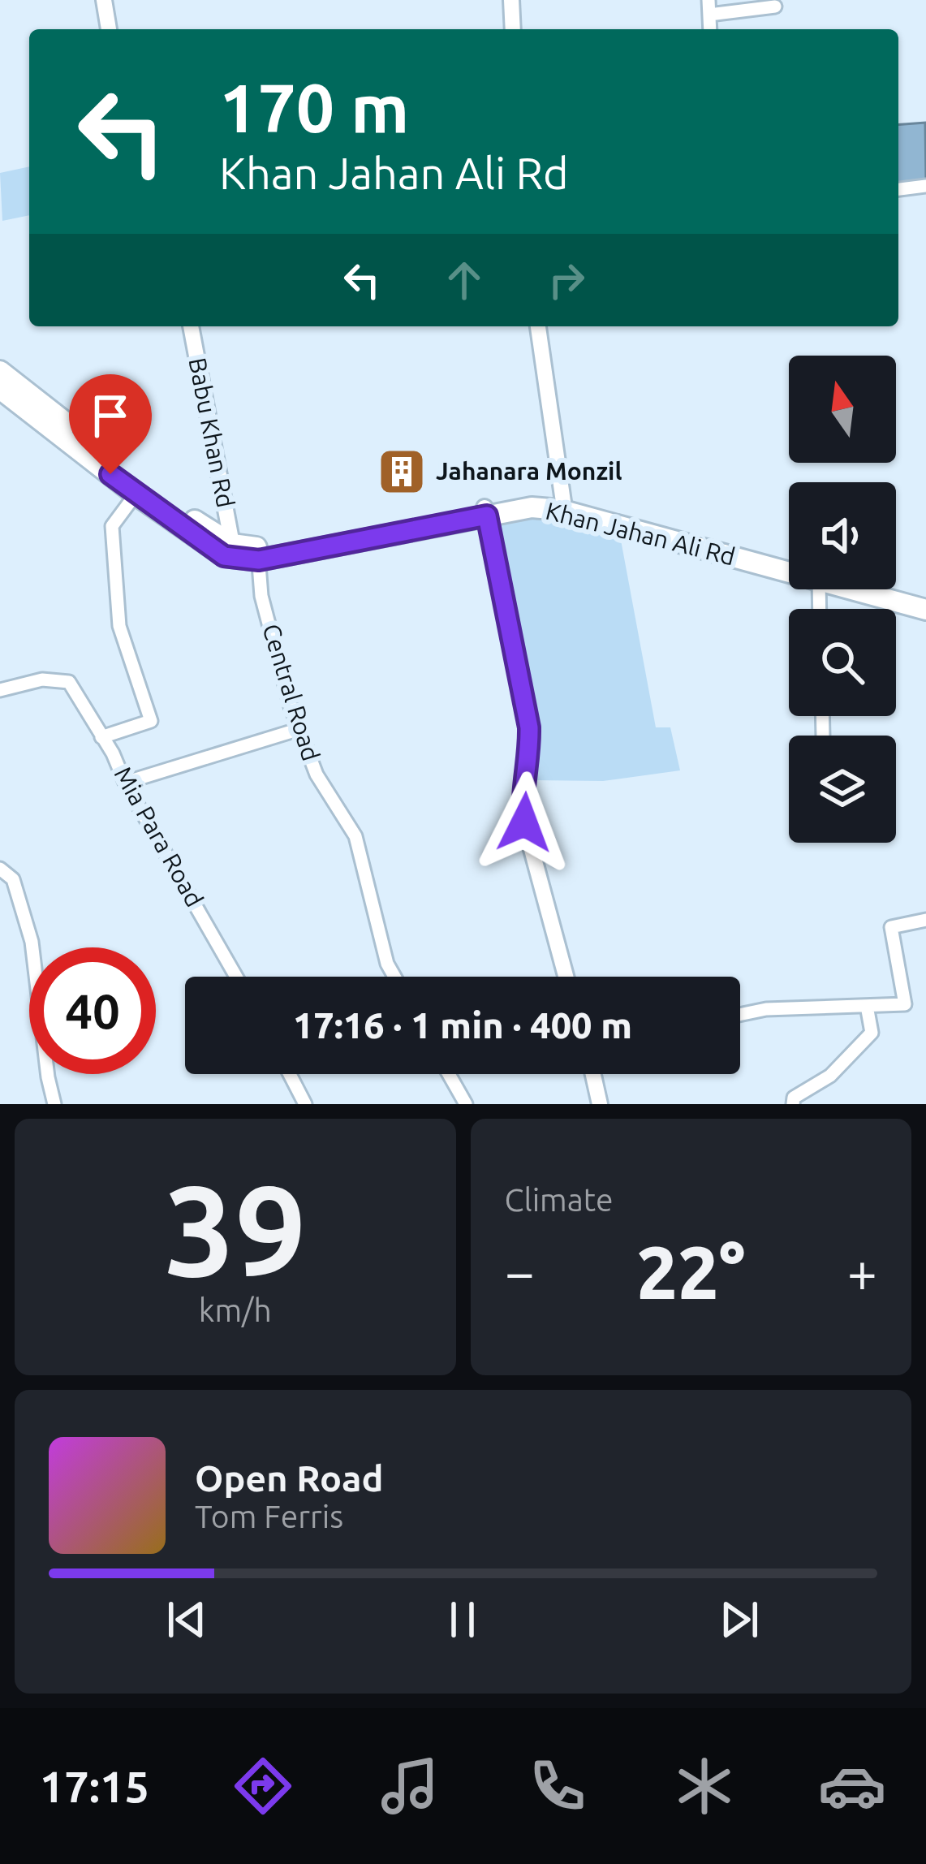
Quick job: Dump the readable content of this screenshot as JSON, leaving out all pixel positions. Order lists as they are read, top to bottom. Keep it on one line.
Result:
{"streets":{"highway":["Khan Jahan Ali Rd"],"street":["Babu Khan Rd","Central Road","Mia Para Road"]},"crossings":[["Babu Khan Rd","Khan Jahan Ali Rd"],["Khan Jahan Ali Rd","Central Road"]],"places":{"building":["Jahanara Monzil"]},"north":"top","page":{"turn":["170 m","Khan Jahan Ali Rd"],"limit":"40","trip":"17:16 · 1 min · 400 m","tile":[["39","km/h"],"Climate"],"heat":["−","22°","+"],"song":["Open Road","Tom Ferris"],"tabs":"17:15"}}
